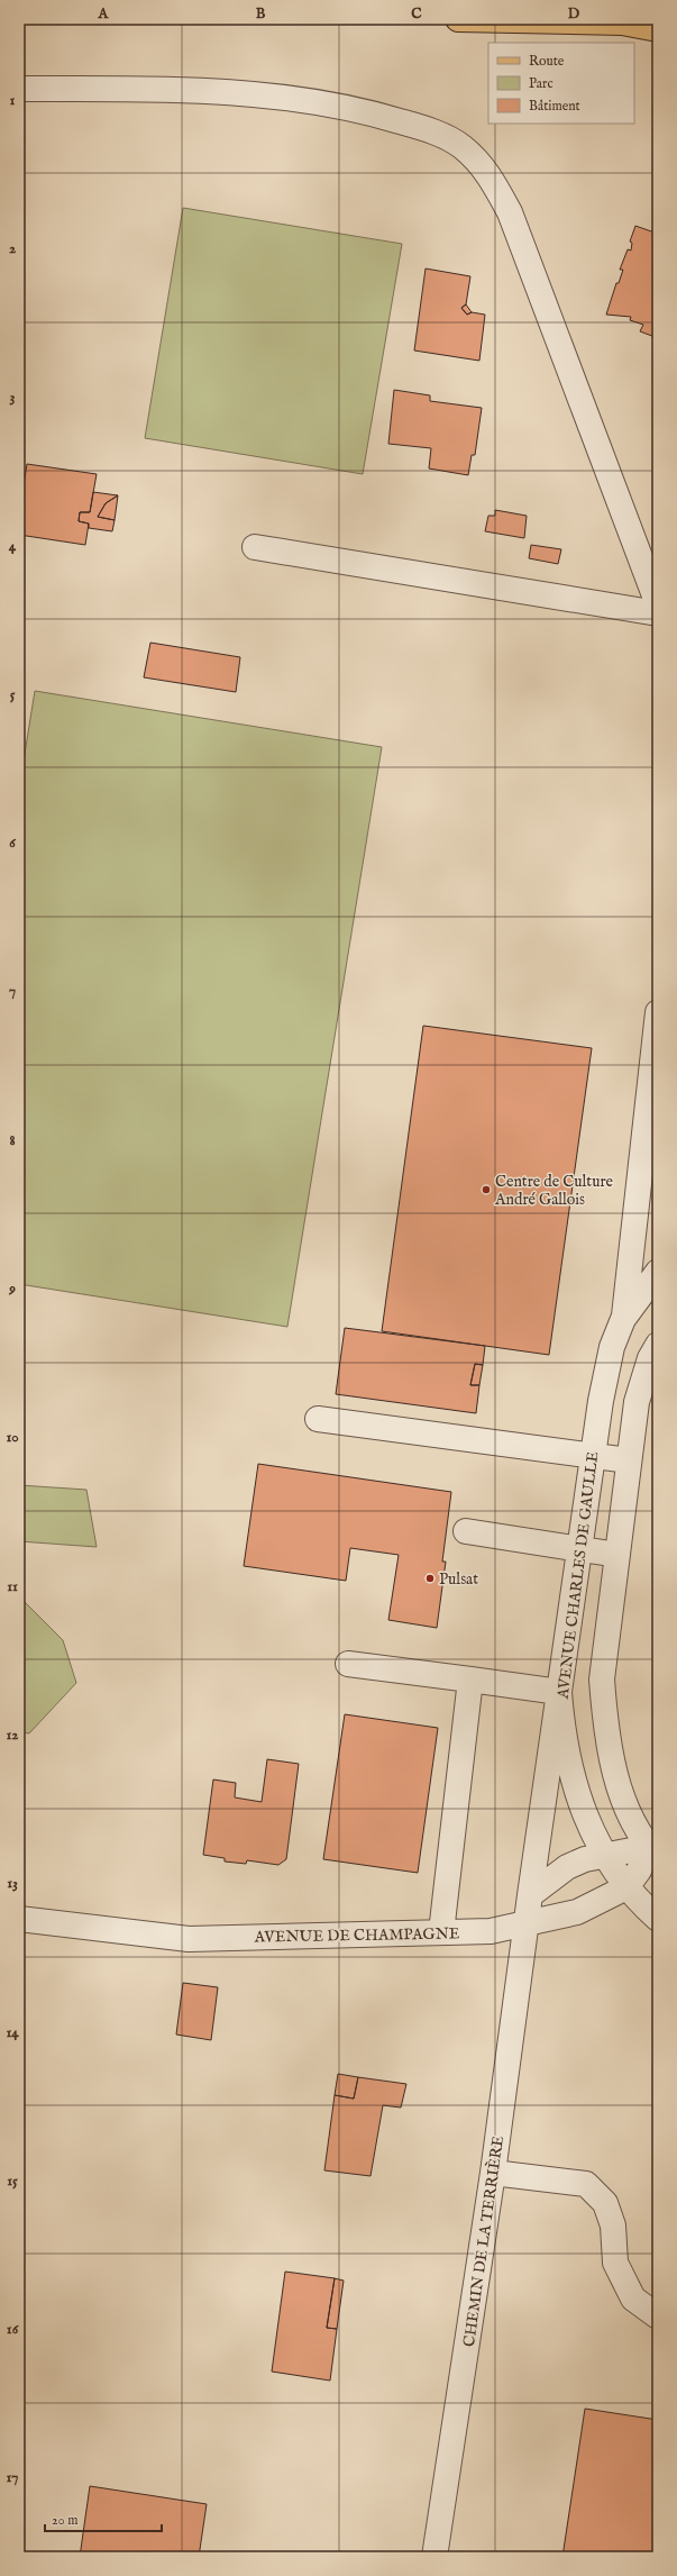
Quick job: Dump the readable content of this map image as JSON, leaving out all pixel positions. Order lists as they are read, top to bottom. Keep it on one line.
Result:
{"streets":{"street":["AVENUE CHARLES DE GAULLE","AVENUE DE CHAMPAGNE","CHEMIN DE LA TERRIÈRE"]},"crossings":[["AVENUE CHARLES DE GAULLE","AVENUE DE CHAMPAGNE"],["AVENUE CHARLES DE GAULLE","CHEMIN DE LA TERRIÈRE"],["AVENUE DE CHAMPAGNE","CHEMIN DE LA TERRIÈRE"]],"places":["Centre de Culture André Gallois","Pulsat"],"legend":["Route","Parc","Bâtiment"],"scale_bar":"20 m","grid":{"columns":["A","B","C","D"],"rows":["1","2","3","4","5","6","7","8","9","10","11","12","13","14","15","16","17"]}}
